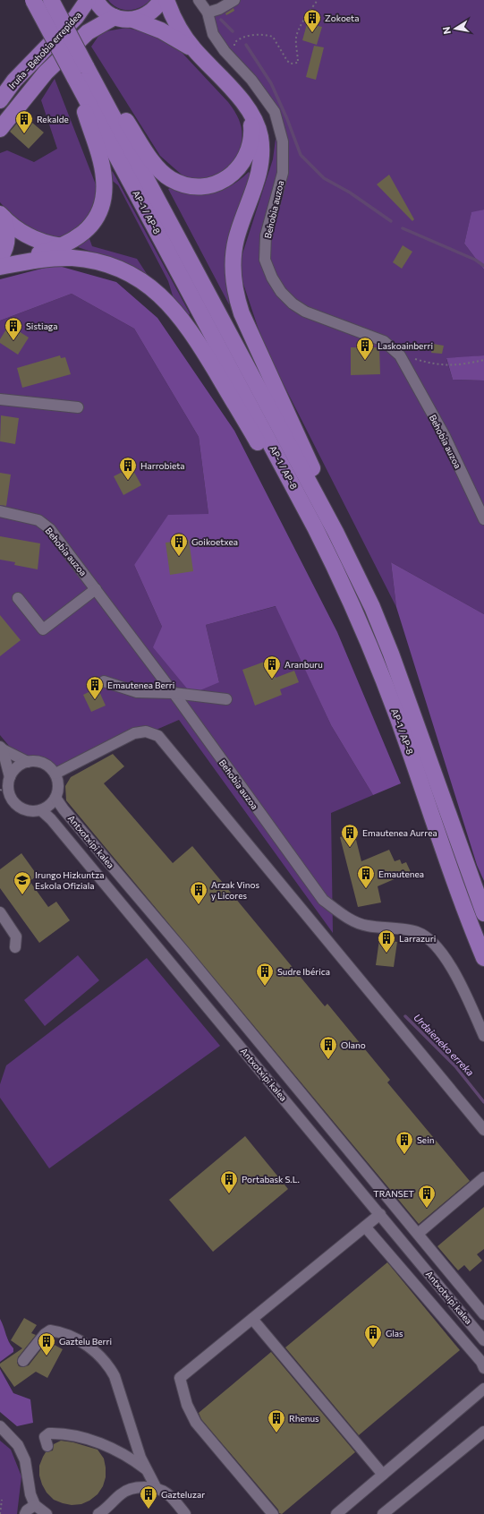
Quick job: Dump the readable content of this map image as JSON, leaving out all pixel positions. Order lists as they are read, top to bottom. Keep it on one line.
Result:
{"streets":{"highway":["Iruña - Behobia errepidea","AP-1 / AP-8"],"street":["Behobia auzoa","Antxotxipi kalea"]},"water":["Urdaieneko erreka"],"places":{"building":["Zokoeta","Rekalde","Sistiaga","Laskoainberri","Harrobieta","Goikoetxea","Aranburu","Emautenea Berri","Emautenea Aurrea","Emautenea","Arzak Vinos y Licores","Larrazuri","Sudre Ibérica","Olano","Sein","Portabask S.L.","TRANSET","Glas","Gaztelu Berri","Rhenus","Gazteluzar"],"school or university":["Irungo Hizkuntza Eskola Ofiziala"]},"north":"left"}
